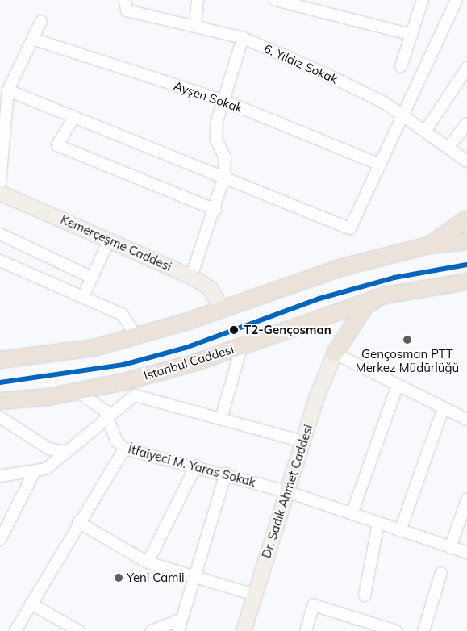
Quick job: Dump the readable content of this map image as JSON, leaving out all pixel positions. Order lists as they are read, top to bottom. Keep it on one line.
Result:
{"streets":{"highway":["İstanbul Caddesi"],"main road":["Kemerçeşme Caddesi","Dr. Sadık Ahmet Caddesi"],"street":["6. Yıldız Sokak","Ayşen Sokak","İtfaiyeci M. Yaras Sokak"]},"crossings":[["İtfaiyeci M. Yaras Sokak","Dr. Sadık Ahmet Caddesi"]],"places":["T2-Gençosman","Gençosman PTT Merkez Müdürlüğü","Yeni Camii"]}
